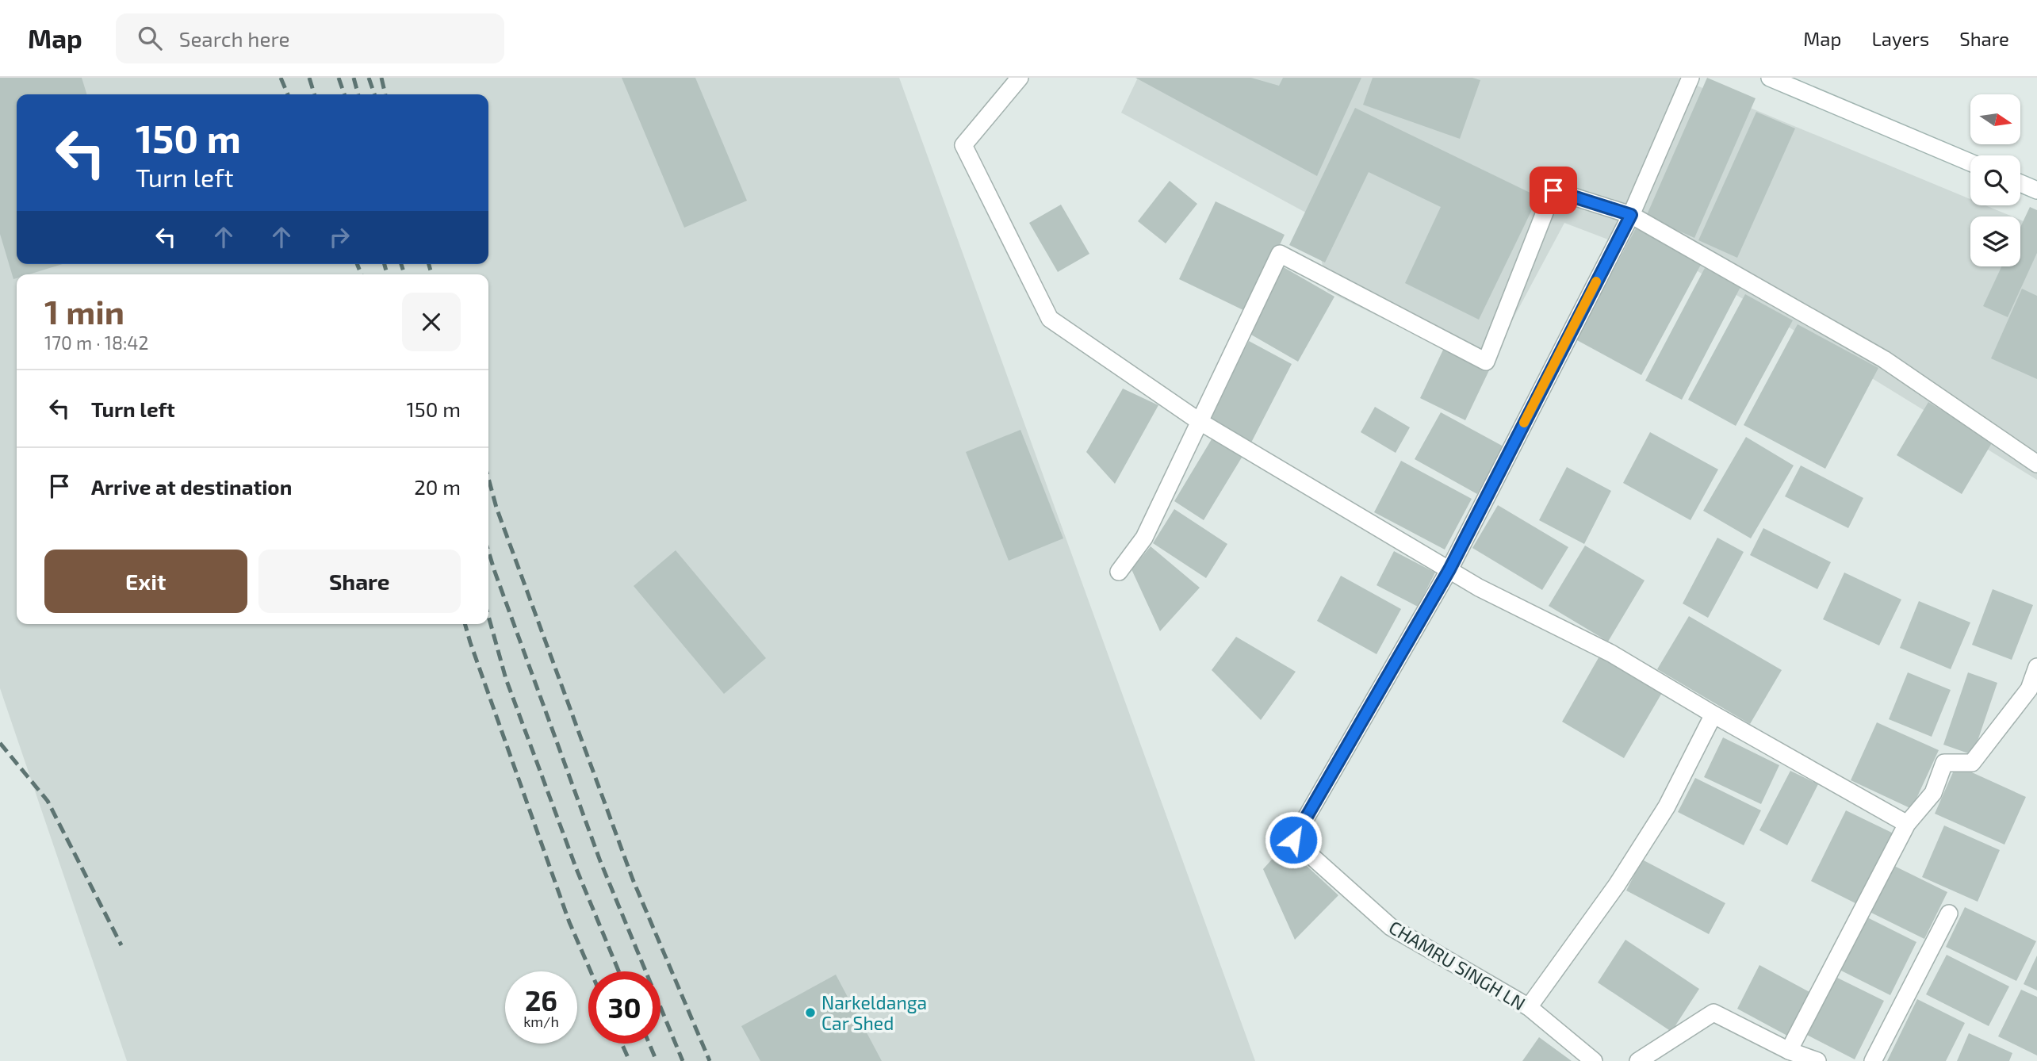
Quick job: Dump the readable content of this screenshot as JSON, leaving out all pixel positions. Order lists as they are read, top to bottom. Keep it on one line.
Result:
{"streets":{"street":["CHAMRU SINGH LN"]},"places":["Narkeldanga Car Shed"],"north":"right","page":{"header":"Map","search":"Search here","nav":["Map","Layers","Share"],"turn":["150 m","Turn left"],"heading":["1 min","170 m · 18:42"],"list":[{"name":"Turn left","value":"150 m"},{"name":"Arrive at destination","value":"20 m"}],"buttons":["Exit","Share"],"speed":"26 km/h","limit":"30"}}
